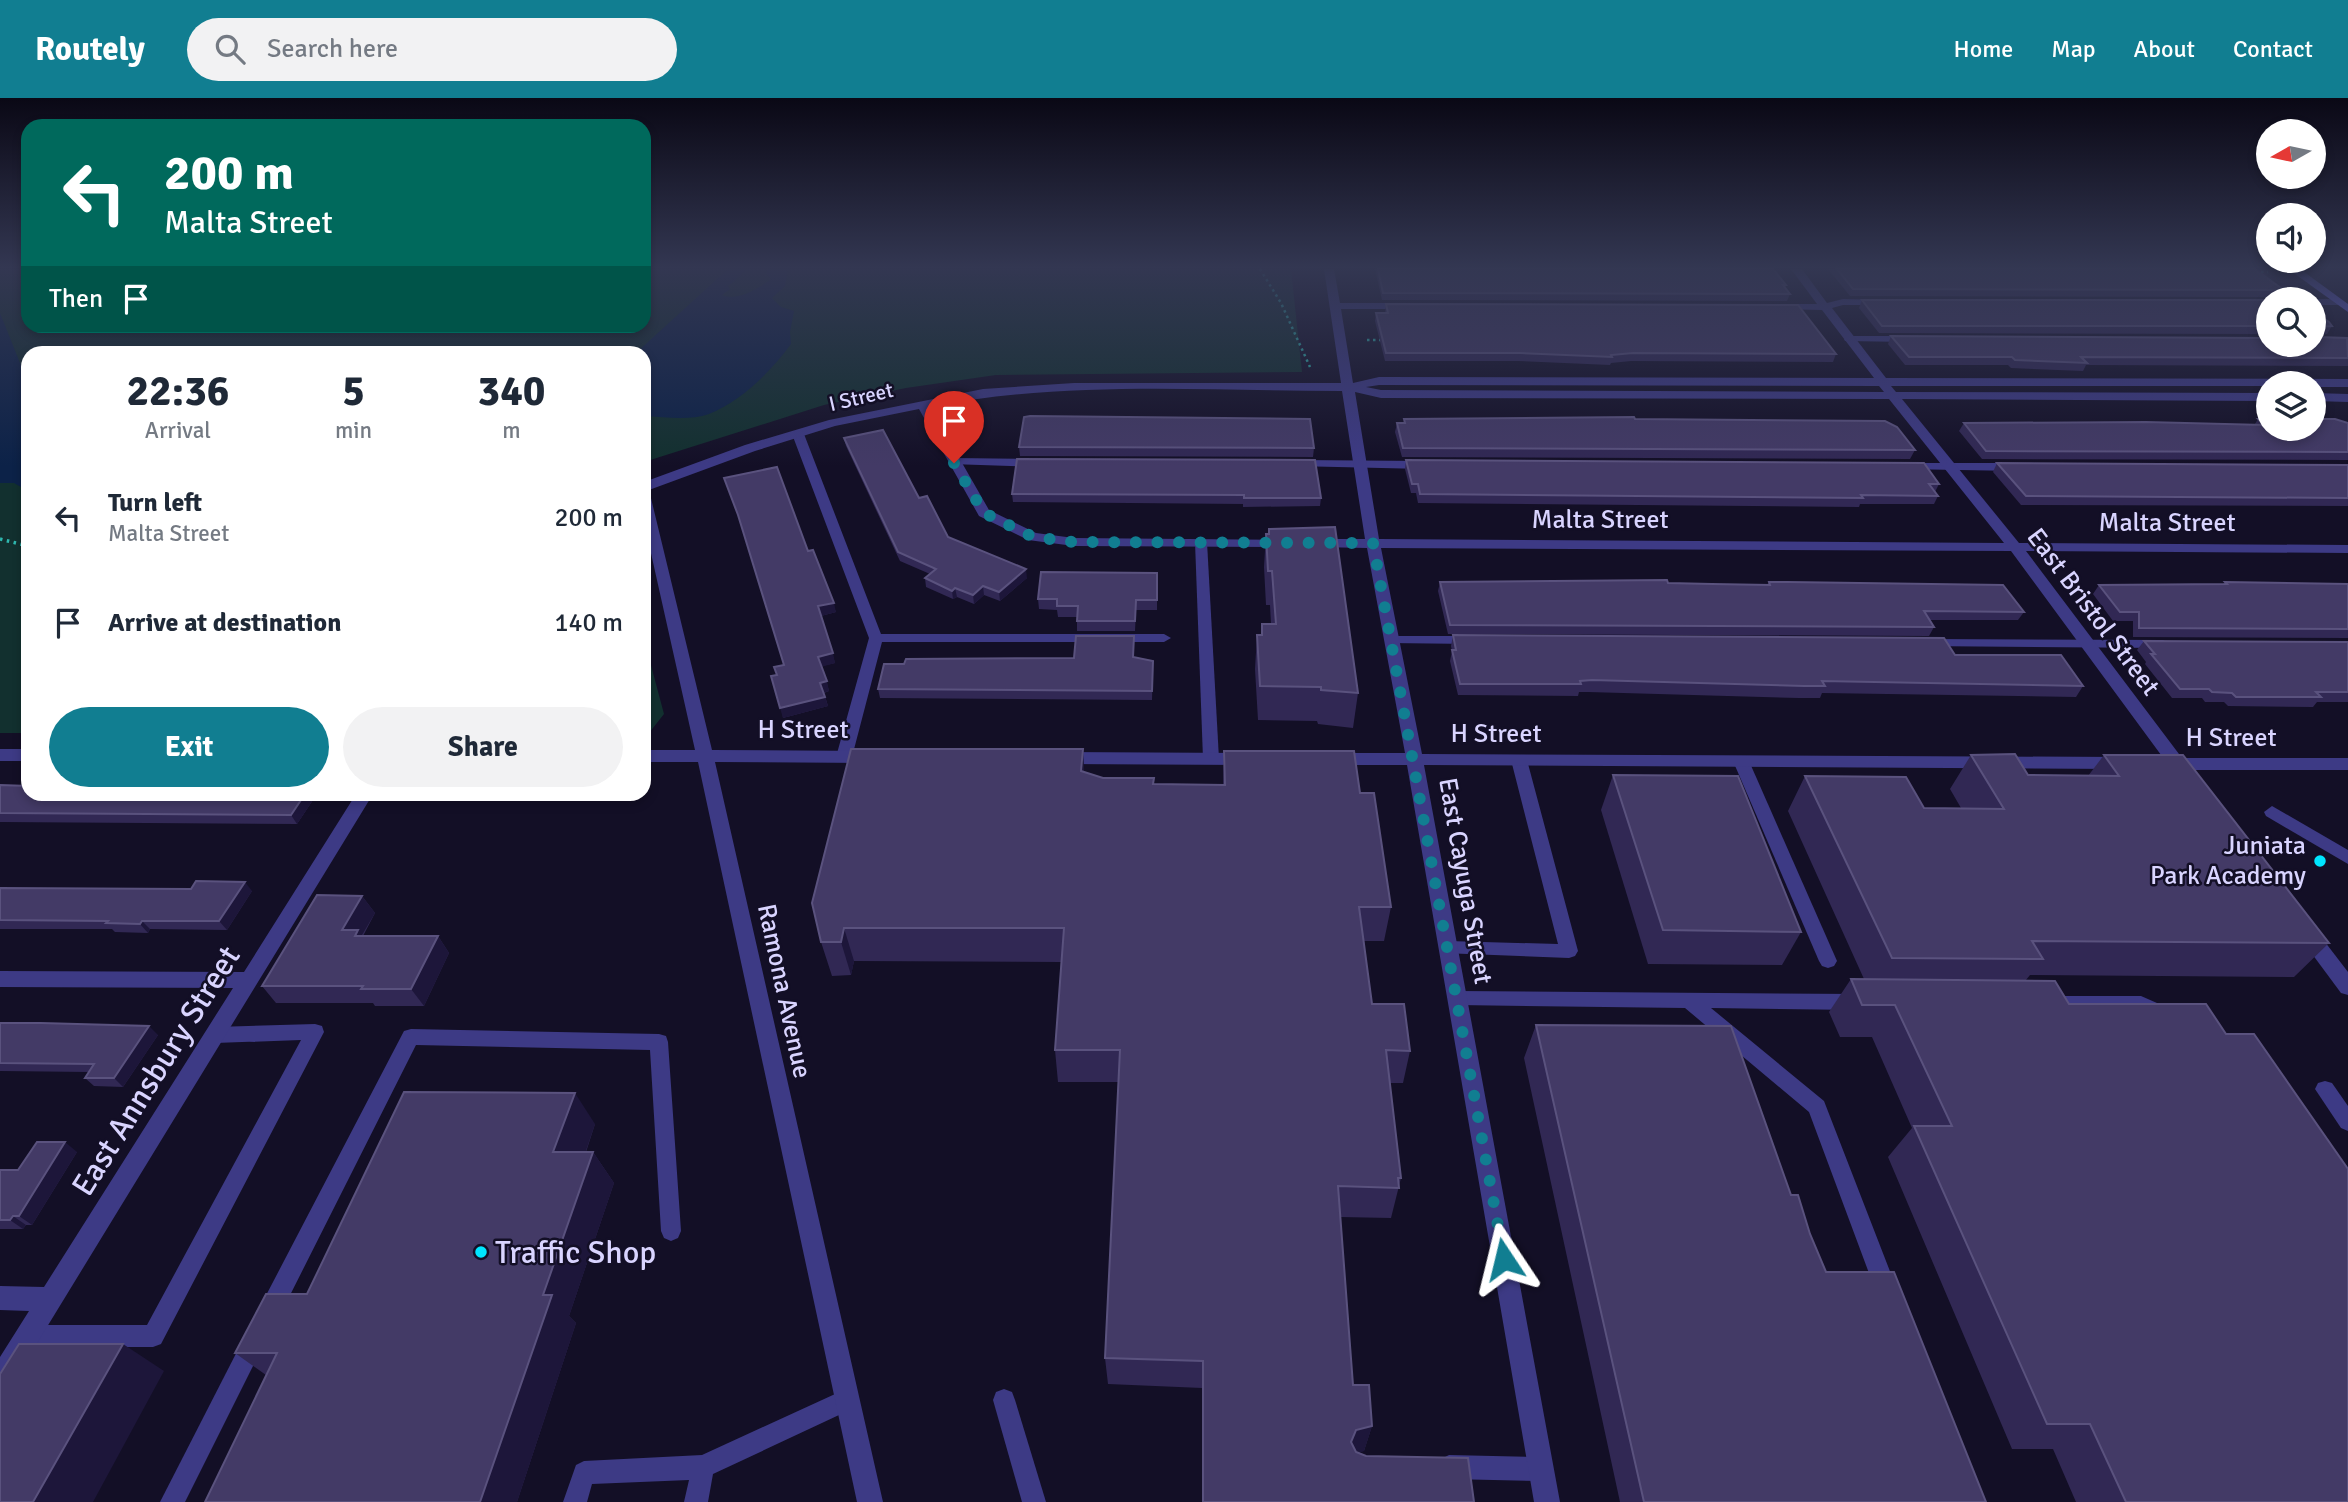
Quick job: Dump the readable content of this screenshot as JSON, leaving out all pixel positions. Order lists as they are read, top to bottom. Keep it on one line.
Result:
{"streets":{"street":["I Street","Malta Street","East Bristol Street","H Street","East Cayuga Street","Ramona Avenue","East Annsbury Street"]},"crossings":[["I Street","Malta Street"],["I Street","East Bristol Street"],["I Street","East Cayuga Street"],["Malta Street","East Bristol Street"],["Malta Street","East Cayuga Street"],["East Bristol Street","H Street"],["H Street","East Cayuga Street"],["H Street","Ramona Avenue"]],"places":["Juniata Park Academy","Traffic Shop"],"north":"left","page":{"header":"Routely","search":"Search here","nav":["Home","Map","About","Contact"],"turn":["200 m","Malta Street"],"then":"Then","eta":["22:36","Arrival","5","min","340","m"],"list":[{"name":"Turn left","note":"Malta Street","value":"200 m"},{"name":"Arrive at destination","value":"140 m"}],"buttons":["Exit","Share"]}}
